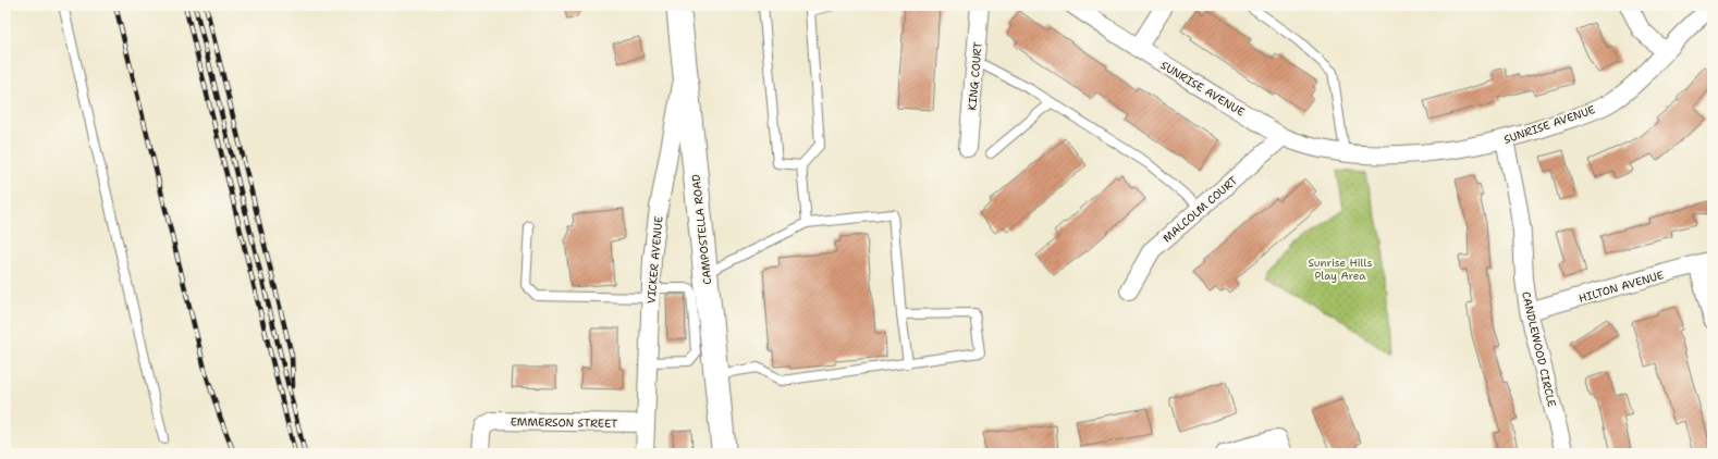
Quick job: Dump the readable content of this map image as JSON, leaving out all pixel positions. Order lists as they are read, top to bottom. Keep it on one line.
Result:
{"streets":{"main road":["CAMPOSTELLA ROAD"],"street":["KING COURT","SUNRISE AVENUE","MALCOLM COURT","VICKER AVENUE","HILTON AVENUE","CANDLEWOOD CIRCLE","EMMERSON STREET"]},"crossings":[["SUNRISE AVENUE","MALCOLM COURT"],["SUNRISE AVENUE","CANDLEWOOD CIRCLE"],["CAMPOSTELLA ROAD","VICKER AVENUE"],["VICKER AVENUE","EMMERSON STREET"],["HILTON AVENUE","CANDLEWOOD CIRCLE"]],"parks":["Sunrise Hills Play Area"]}
